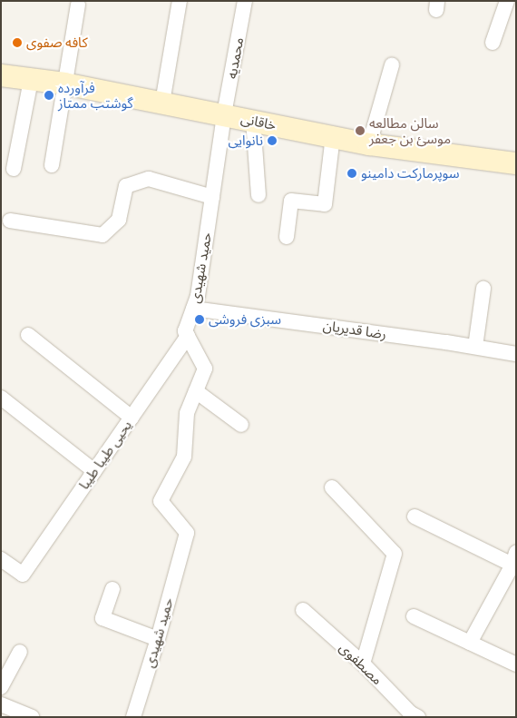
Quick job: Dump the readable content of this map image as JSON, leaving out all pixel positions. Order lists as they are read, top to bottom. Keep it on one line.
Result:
{"streets":{"street":["محمدیه","خاقانی","حمید شهیدی","رضا قدیریان","یحیی طیبا طیبا","مصطفوی"]},"crossings":[["محمدیه","خاقانی"],["محمدیه","حمید شهیدی"],["خاقانی","حمید شهیدی"],["حمید شهیدی","رضا قدیریان"],["حمید شهیدی","یحیی طیبا طیبا"]],"places":["کافه صفوی","فرآورده گوشتب ممتاز","سالن مطالعه موسئ بن جعفر","نانوایی","سوپرمارکت دامینو","سبزی فروشی"]}
